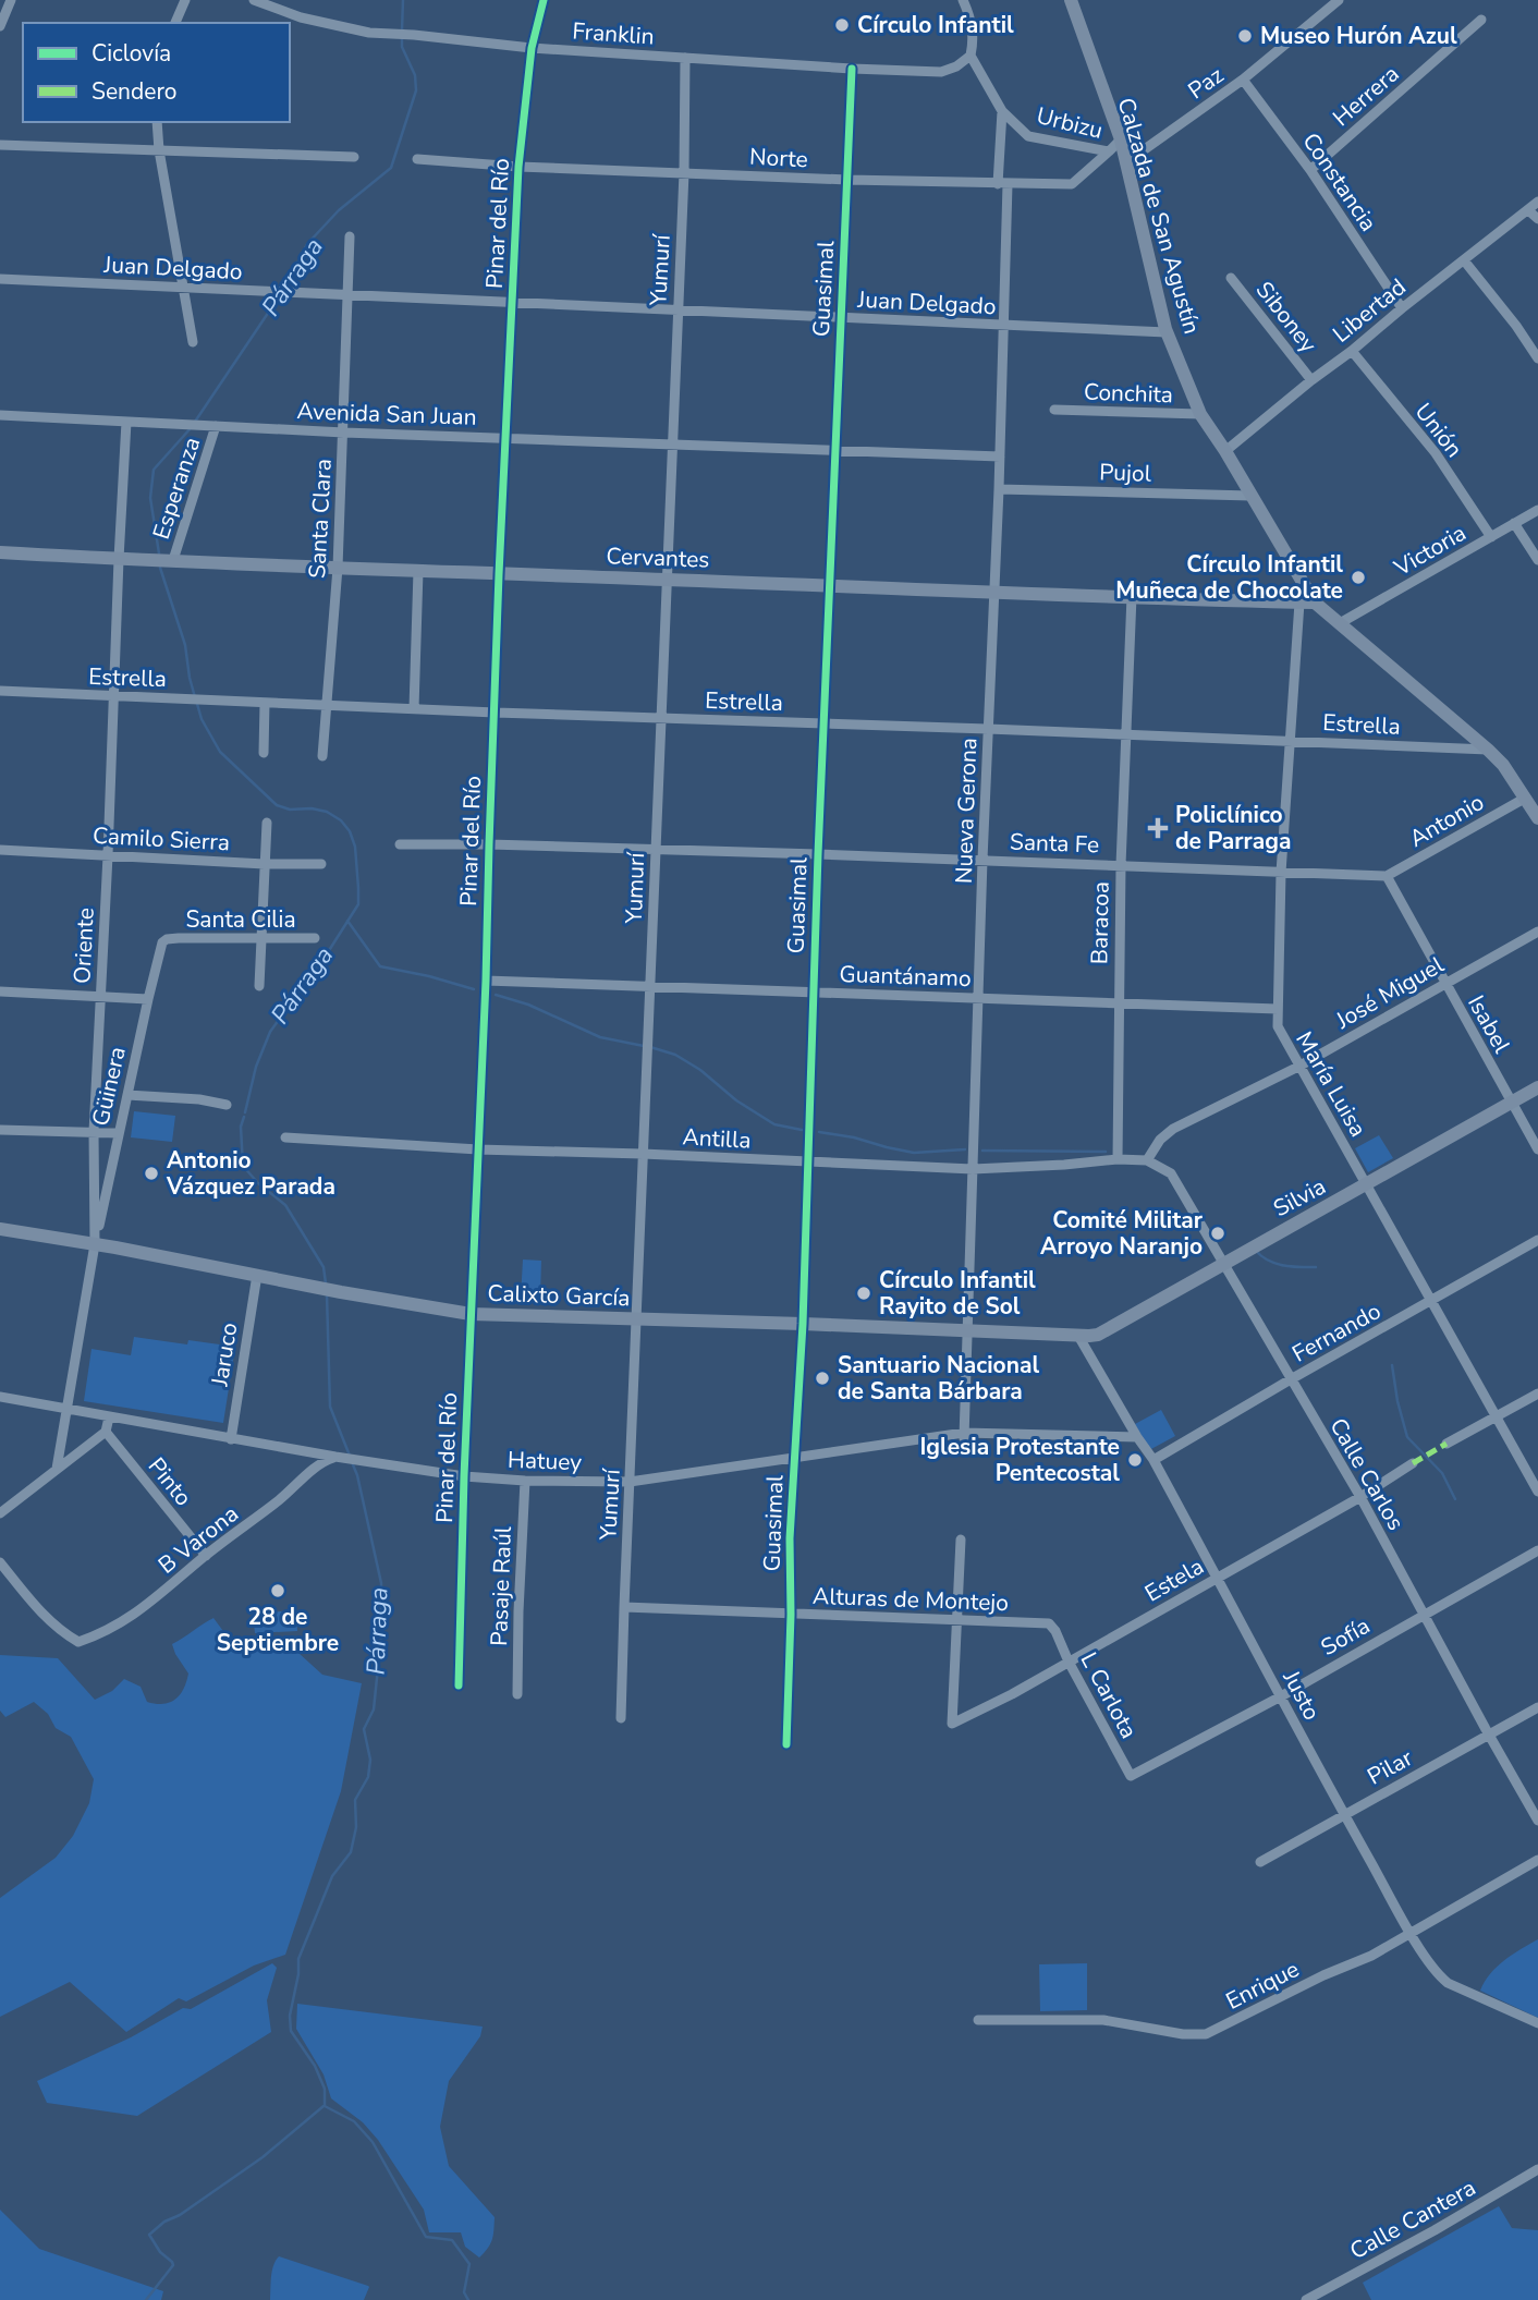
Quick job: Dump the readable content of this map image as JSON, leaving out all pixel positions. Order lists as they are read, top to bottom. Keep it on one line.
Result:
{"streets":{"main road":["Calzada de San Agustín","Cervantes","Silvia","Calixto García"],"street":["Franklin","Paz","Herrera","Urbizu","Norte","Constancia","Pinar del Río","Juan Delgado","Yumurí","Guasimal","Libertad","Siboney","Conchita","Avenida San Juan","Unión","Pujol","Esperanza","Santa Clara","Victoria","Estrella","Nueva Gerona","Antonio","Camilo Sierra","Santa Fe","Santa Cilia","Baracoa","Oriente","Guantánamo","José Miguel","Isabel","María Luisa","Güinera","Antilla","Fernando","Jaruco","Hatuey","Calle Carlos","Pinto","B Varona","Estela","Pasaje Raúl","Alturas de Montejo","Sofía","L Carlota","Justo","Pilar","Enrique","Calle Cantera"]},"crossings":[["Franklin","Urbizu"],["Franklin","Pinar del Río"],["Franklin","Yumurí"],["Franklin","Guasimal"],["Paz","Constancia"],["Paz","Calzada de San Agustín"],["Herrera","Constancia"],["Urbizu","Norte"],["Urbizu","Nueva Gerona"],["Norte","Calzada de San Agustín"],["Norte","Pinar del Río"],["Norte","Yumurí"],["Norte","Guasimal"],["Norte","Nueva Gerona"],["Constancia","Libertad"],["Calzada de San Agustín","Juan Delgado"],["Calzada de San Agustín","Libertad"],["Calzada de San Agustín","Conchita"],["Calzada de San Agustín","Pujol"],["Calzada de San Agustín","Victoria"],["Calzada de San Agustín","Cervantes"],["Calzada de San Agustín","Estrella"],["Calzada de San Agustín","Antonio"],["Pinar del Río","Juan Delgado"],["Pinar del Río","Avenida San Juan"],["Pinar del Río","Cervantes"],["Pinar del Río","Estrella"],["Pinar del Río","Santa Fe"],["Pinar del Río","Guantánamo"],["Pinar del Río","Antilla"],["Pinar del Río","Calixto García"],["Pinar del Río","Hatuey"],["Juan Delgado","Yumurí"],["Juan Delgado","Guasimal"],["Juan Delgado","Santa Clara"],["Juan Delgado","Nueva Gerona"],["Yumurí","Avenida San Juan"],["Yumurí","Cervantes"],["Yumurí","Estrella"],["Yumurí","Santa Fe"],["Yumurí","Guantánamo"],["Yumurí","Antilla"],["Yumurí","Calixto García"],["Yumurí","Hatuey"],["Yumurí","Alturas de Montejo"],["Guasimal","Avenida San Juan"],["Guasimal","Cervantes"],["Guasimal","Estrella"],["Guasimal","Santa Fe"],["Guasimal","Guantánamo"],["Guasimal","Antilla"],["Guasimal","Calixto García"],["Guasimal","Hatuey"],["Guasimal","Alturas de Montejo"],["Libertad","Siboney"],["Libertad","Unión"],["Avenida San Juan","Esperanza"],["Avenida San Juan","Santa Clara"],["Avenida San Juan","Nueva Gerona"],["Avenida San Juan","Oriente"],["Unión","Victoria"],["Pujol","Nueva Gerona"],["Esperanza","Cervantes"],["Santa Clara","Cervantes"],["Santa Clara","Estrella"],["Cervantes","Nueva Gerona"],["Cervantes","Baracoa"],["Cervantes","Oriente"],["Cervantes","María Luisa"],["Estrella","Nueva Gerona"],["Estrella","Baracoa"],["Estrella","Oriente"],["Estrella","María Luisa"],["Nueva Gerona","Santa Fe"],["Nueva Gerona","Guantánamo"],["Nueva Gerona","Antilla"],["Nueva Gerona","Calixto García"],["Nueva Gerona","Hatuey"],["Antonio","Santa Fe"],["Antonio","Isabel"],["Camilo Sierra","Oriente"],["Santa Fe","Baracoa"],["Santa Fe","Isabel"],["Santa Fe","María Luisa"],["Santa Cilia","Güinera"],["Baracoa","Guantánamo"],["Baracoa","Antilla"],["Oriente","Güinera"],["Oriente","Calixto García"],["Oriente","Hatuey"],["Guantánamo","María Luisa"],["José Miguel","Isabel"],["José Miguel","María Luisa"],["José Miguel","Antilla"],["José Miguel","Calle Carlos"],["Isabel","Silvia"],["María Luisa","Silvia"],["María Luisa","Fernando"],["Güinera","Calixto García"],["Antilla","Calle Carlos"],["Silvia","Calixto García"],["Silvia","Calle Carlos"],["Silvia","Justo"],["Calixto García","Jaruco"],["Calixto García","Justo"],["Fernando","Calle Carlos"],["Fernando","Justo"],["Jaruco","Hatuey"],["Hatuey","B Varona"],["Hatuey","Pasaje Raúl"],["Hatuey","Justo"],["Calle Carlos","Estela"],["Calle Carlos","Sofía"],["Calle Carlos","Pilar"],["Pinto","B Varona"],["Estela","Alturas de Montejo"],["Estela","L Carlota"],["Estela","Justo"],["Alturas de Montejo","L Carlota"],["Sofía","L Carlota"],["Sofía","Justo"],["Justo","Pilar"],["Justo","Enrique"]],"water":["Párraga"],"places":{"other":["Círculo Infantil","Museo Hurón Azul","Círculo Infantil Muñeca de Chocolate","Antonio Vázquez Parada","Comité Militar Arroyo Naranjo","Círculo Infantil Rayito de Sol","Santuario Nacional de Santa Bárbara","Iglesia Protestante Pentecostal","28 de Septiembre"],"health":["Policlínico de Parraga"]},"legend":["Ciclovía","Sendero"]}
